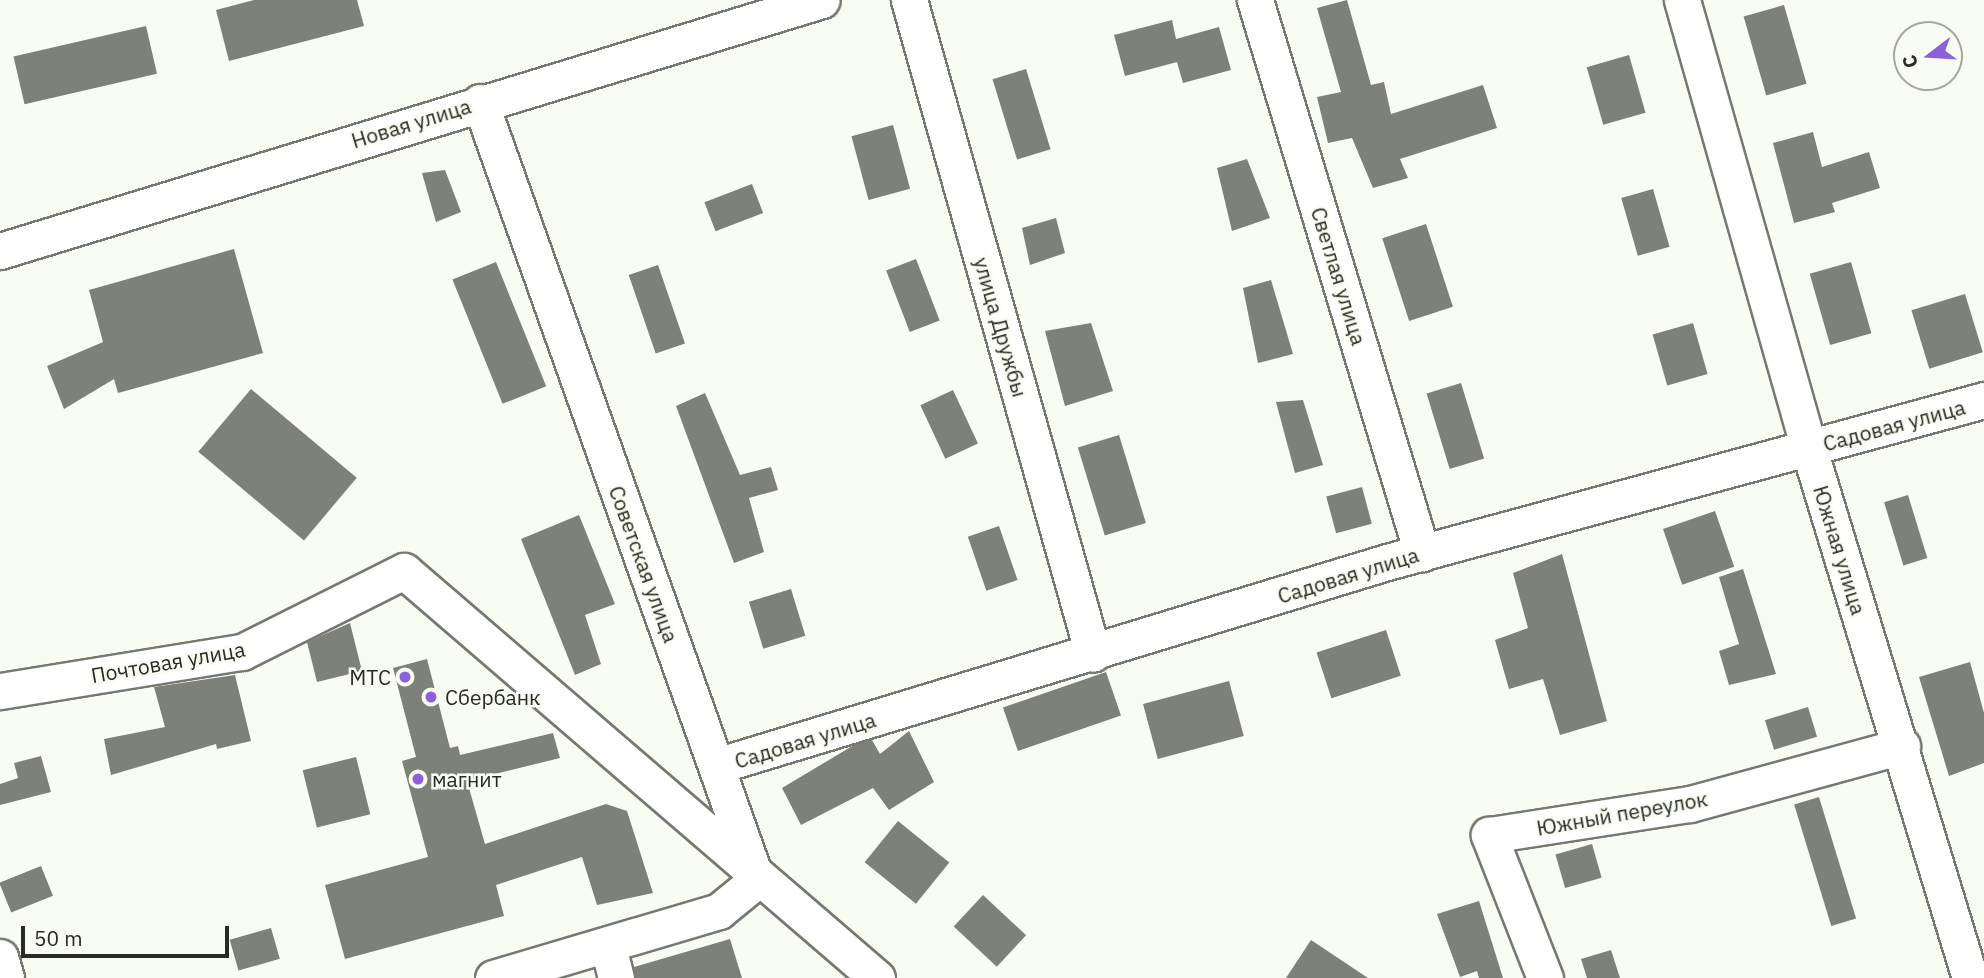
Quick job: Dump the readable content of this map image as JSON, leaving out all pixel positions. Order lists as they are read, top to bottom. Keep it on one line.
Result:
{"streets":{"street":["Новая улица","Светлая улица","улица Дружбы","Садовая улица","Южная улица","Советская улица","Почтовая улица","Южный переулок"]},"crossings":[["Новая улица","Советская улица"],["Светлая улица","Садовая улица"],["улица Дружбы","Садовая улица"],["Садовая улица","Южная улица"],["Садовая улица","Советская улица"],["Южная улица","Южный переулок"],["Советская улица","Почтовая улица"]],"places":["МТС","Сбербанк","магнит"],"scale_bar":"50 m","north":"left"}
